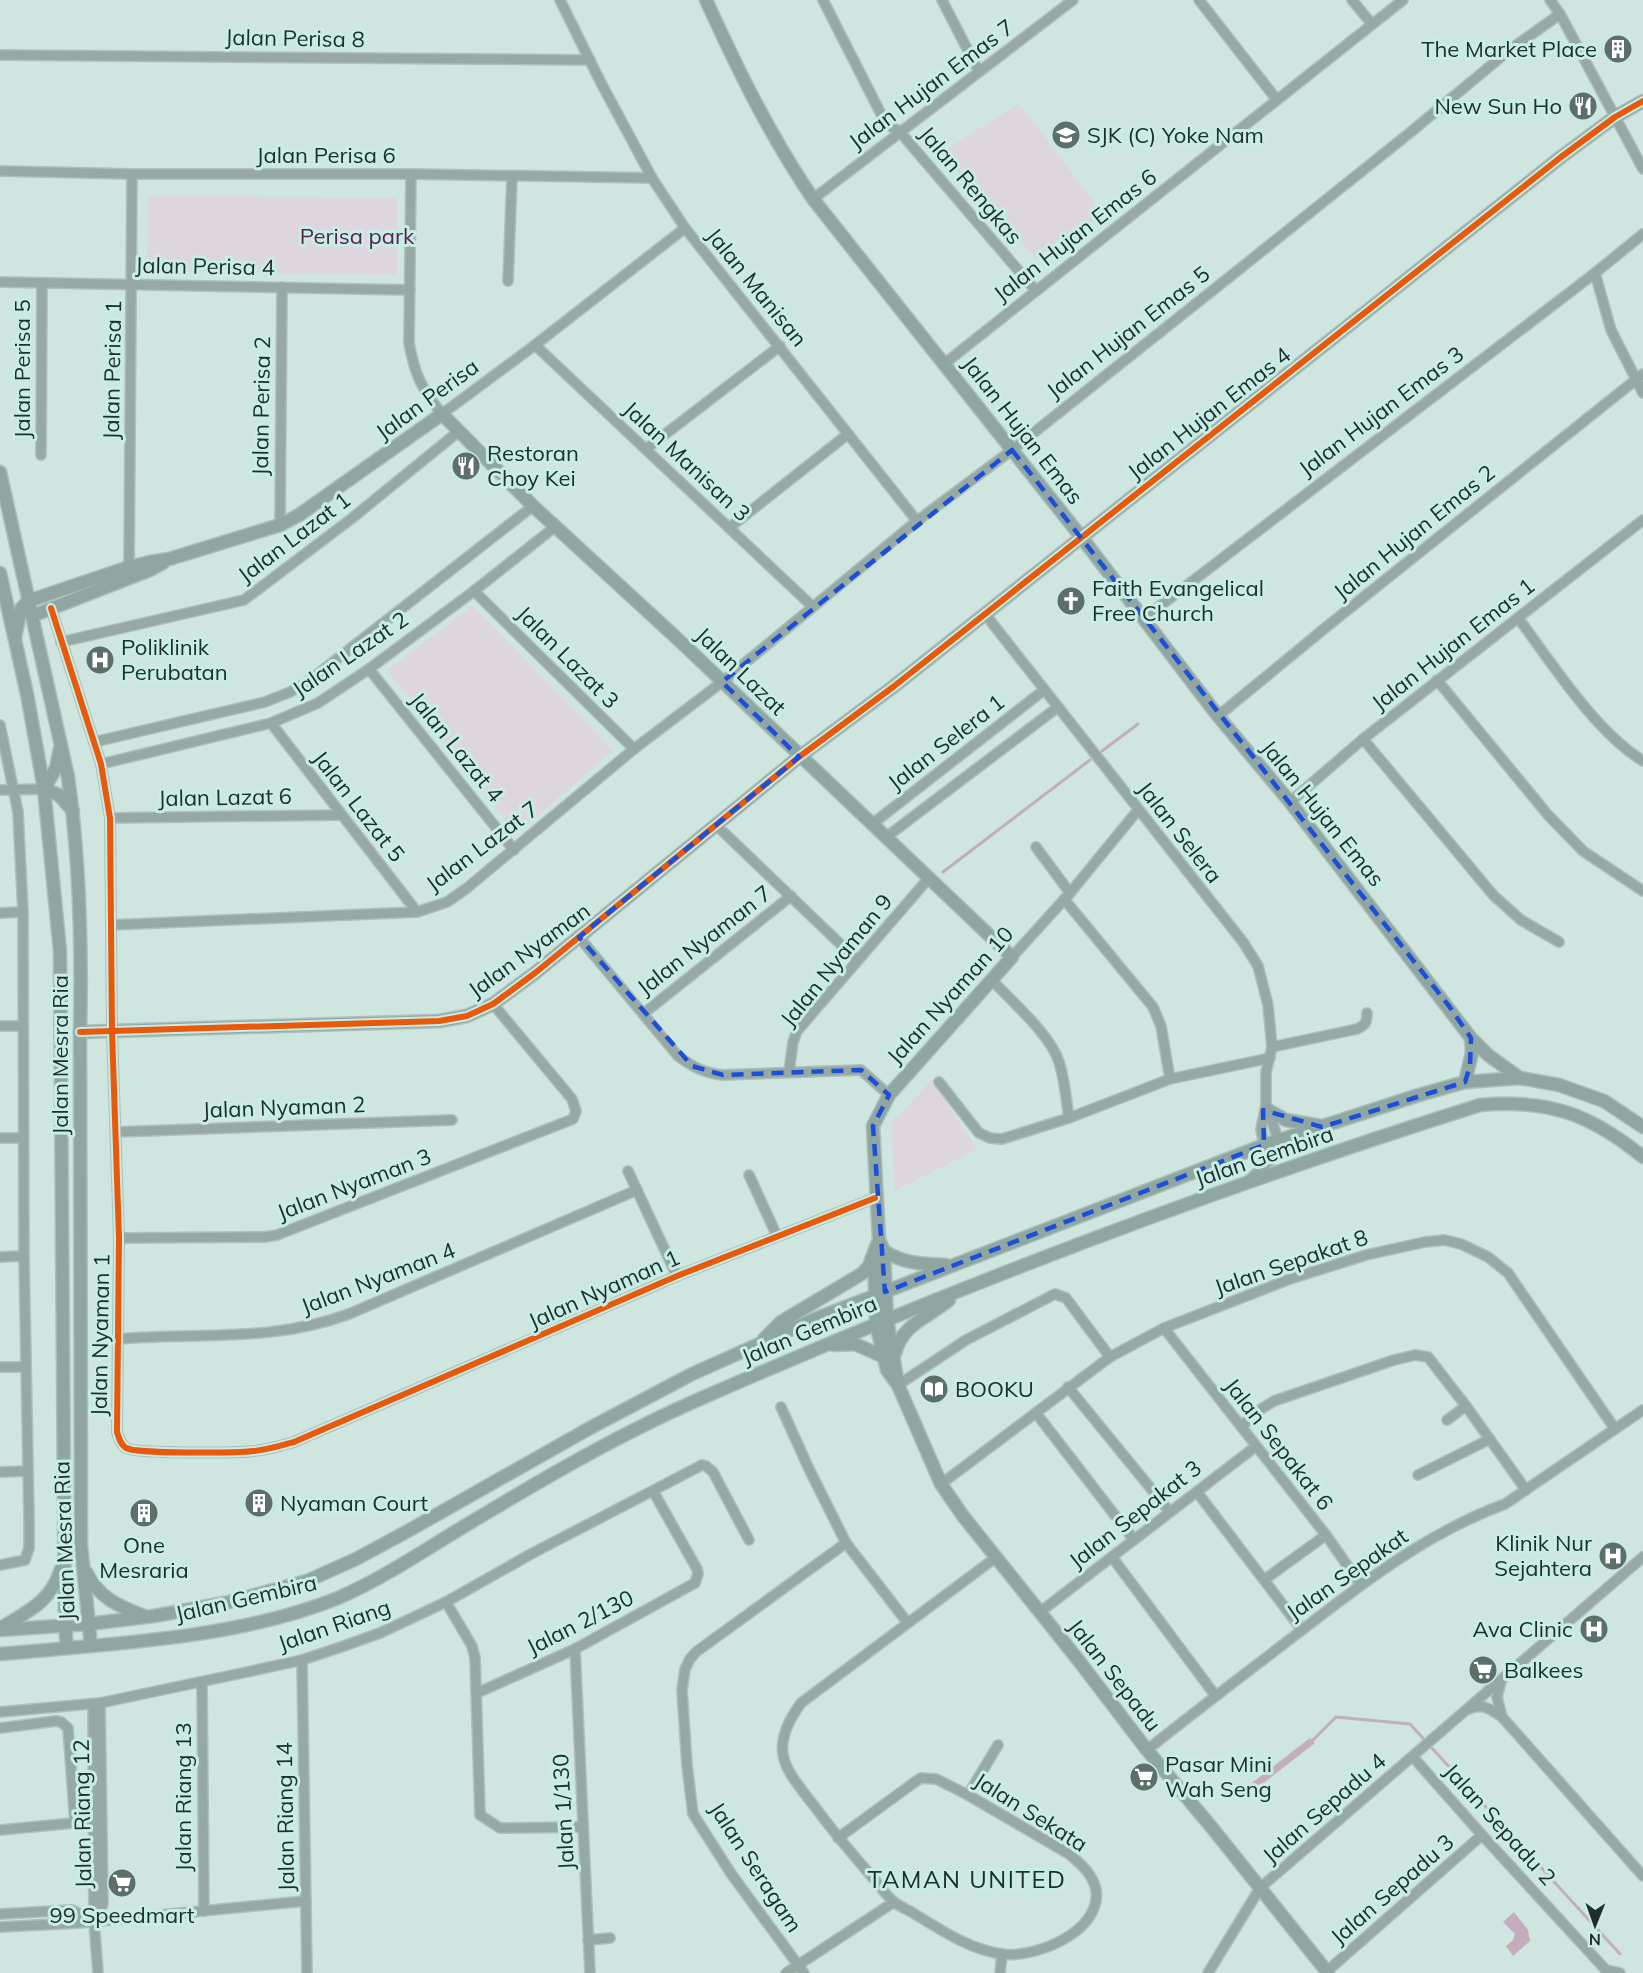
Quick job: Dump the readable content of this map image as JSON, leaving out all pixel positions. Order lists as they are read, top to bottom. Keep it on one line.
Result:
{"streets":{"main road":["Jalan Perisa","Jalan Hujan Emas 4","Jalan Hujan Emas","Jalan Lazat","Jalan Nyaman","Jalan Nyaman 10","Jalan Mesra Ria","Jalan Gembira","Jalan Sepadu"],"street":["Jalan Perisa 8","Jalan Hujan Emas 7","Jalan Perisa 6","Jalan Rengkas","Jalan Hujan Emas 6","Jalan Perisa 4","Jalan Manisan","Jalan Hujan Emas 5","Jalan Perisa 5","Jalan Perisa 1","Jalan Perisa 2","Jalan Hujan Emas 3","Jalan Manisan 3","Jalan Hujan Emas 2","Jalan Lazat 1","Jalan Hujan Emas 1","Jalan Lazat 2","Jalan Lazat 3","Jalan Selera 1","Jalan Lazat 4","Jalan Lazat 6","Jalan Lazat 5","Jalan Selera","Jalan Lazat 7","Jalan Nyaman 7","Jalan Nyaman 9","Jalan Nyaman 2","Jalan Nyaman 3","Jalan Sepakat 8","Jalan Nyaman 4","Jalan Nyaman 1","Jalan Sepakat 6","Jalan Sepakat 3","Jalan Sepakat","Jalan 2/130","Jalan Riang","Jalan Riang 13","Jalan Sepadu 4","Jalan 1/130","Jalan Sekata","Jalan Riang 12","Jalan Riang 14","Jalan Sepadu 2","Jalan Seragam","Jalan Sepadu 3"]},"crossings":[["Jalan Perisa 8","Jalan Manisan"],["Jalan Hujan Emas 7","Jalan Rengkas"],["Jalan Hujan Emas 7","Jalan Hujan Emas"],["Jalan Perisa 6","Jalan Manisan"],["Jalan Perisa 6","Jalan Perisa 1"],["Jalan Rengkas","Jalan Hujan Emas 6"],["Jalan Hujan Emas 6","Jalan Hujan Emas"],["Jalan Perisa 4","Jalan Perisa 5"],["Jalan Perisa 4","Jalan Perisa 1"],["Jalan Perisa 4","Jalan Perisa 2"],["Jalan Manisan","Jalan Hujan Emas 5"],["Jalan Manisan","Jalan Perisa"],["Jalan Hujan Emas 5","Jalan Hujan Emas"],["Jalan Hujan Emas 5","Jalan Manisan 3"],["Jalan Hujan Emas 5","Jalan Lazat"],["Jalan Hujan Emas 5","Jalan Lazat 7"],["Jalan Perisa 1","Jalan Perisa"],["Jalan Perisa","Jalan Perisa 2"],["Jalan Perisa","Jalan Manisan 3"],["Jalan Perisa","Jalan Lazat"],["Jalan Perisa","Jalan Mesra Ria"],["Jalan Perisa","Jalan Nyaman 1"],["Jalan Hujan Emas 3","Jalan Hujan Emas"],["Jalan Hujan Emas 4","Jalan Hujan Emas"],["Jalan Hujan Emas 4","Jalan Lazat"],["Jalan Hujan Emas 4","Jalan Selera"],["Jalan Hujan Emas 4","Jalan Nyaman"],["Jalan Hujan Emas","Jalan Hujan Emas 2"],["Jalan Hujan Emas","Jalan Hujan Emas 1"],["Jalan Hujan Emas","Jalan Gembira"],["Jalan Lazat 1","Jalan Lazat"],["Jalan Lazat 1","Jalan Nyaman 1"],["Jalan Lazat 2","Jalan Lazat 3"],["Jalan Lazat 2","Jalan Lazat"],["Jalan Lazat 2","Jalan Lazat 4"],["Jalan Lazat 2","Jalan Lazat 5"],["Jalan Lazat 2","Jalan Nyaman 1"],["Jalan Lazat 3","Jalan Lazat 7"],["Jalan Lazat","Jalan Selera 1"],["Jalan Lazat","Jalan Lazat 7"],["Jalan Lazat","Jalan Nyaman"],["Jalan Lazat","Jalan Nyaman 9"],["Jalan Lazat","Jalan Nyaman 10"],["Jalan Selera 1","Jalan Selera"],["Jalan Lazat 4","Jalan Lazat 7"],["Jalan Lazat 6","Jalan Lazat 5"],["Jalan Lazat 6","Jalan Nyaman 1"],["Jalan Lazat 5","Jalan Lazat 7"],["Jalan Selera","Jalan Nyaman 10"],["Jalan Selera","Jalan Gembira"],["Jalan Lazat 7","Jalan Nyaman 1"],["Jalan Nyaman","Jalan Mesra Ria"],["Jalan Nyaman","Jalan Nyaman 3"],["Jalan Nyaman","Jalan Nyaman 1"],["Jalan Nyaman 10","Jalan Gembira"],["Jalan Nyaman 10","Jalan Nyaman 1"],["Jalan Nyaman 10","Jalan Sepadu"],["Jalan Mesra Ria","Jalan Gembira"],["Jalan Nyaman 2","Jalan Nyaman 1"],["Jalan Gembira","Jalan Sepadu"],["Jalan Nyaman 3","Jalan Nyaman 1"],["Jalan Sepakat 8","Jalan Sepakat 6"],["Jalan Sepakat 8","Jalan Sepakat"],["Jalan Sepakat 8","Jalan Sepadu"],["Jalan Nyaman 4","Jalan Nyaman 1"],["Jalan Sepakat 6","Jalan Sepakat 3"],["Jalan Sepakat 6","Jalan Sepakat"],["Jalan Sepakat 3","Jalan Sepadu"],["Jalan Sepakat","Jalan Sepadu"],["Jalan 2/130","Jalan Riang"],["Jalan 2/130","Jalan 1/130"],["Jalan Riang","Jalan Riang 13"],["Jalan Riang","Jalan Riang 12"],["Jalan Riang","Jalan Riang 14"],["Jalan Sepadu","Jalan Sepadu 4"],["Jalan Sepadu","Jalan Sekata"],["Jalan Sepadu","Jalan Sepadu 3"],["Jalan Sepadu 4","Jalan Sepadu 2"],["Jalan Sepadu 2","Jalan Sepadu 3"]],"districts":["TAMAN UNITED"],"parks":["Perisa park"],"places":{"building":["The Market Place","Nyaman Court","One Mesraria"],"restaurant":["New Sun Ho","Restoran Choy Kei"],"school or university":["SJK (C) Yoke Nam"],"church":["Faith Evangelical Free Church"],"hospital":["Poliklinik Perubatan","Klinik Nur Sejahtera","Ava Clinic"],"library":["BOOKU"],"supermarket":["Balkees","Pasar Mini Wah Seng","99 Speedmart"]},"north":"bottom"}
